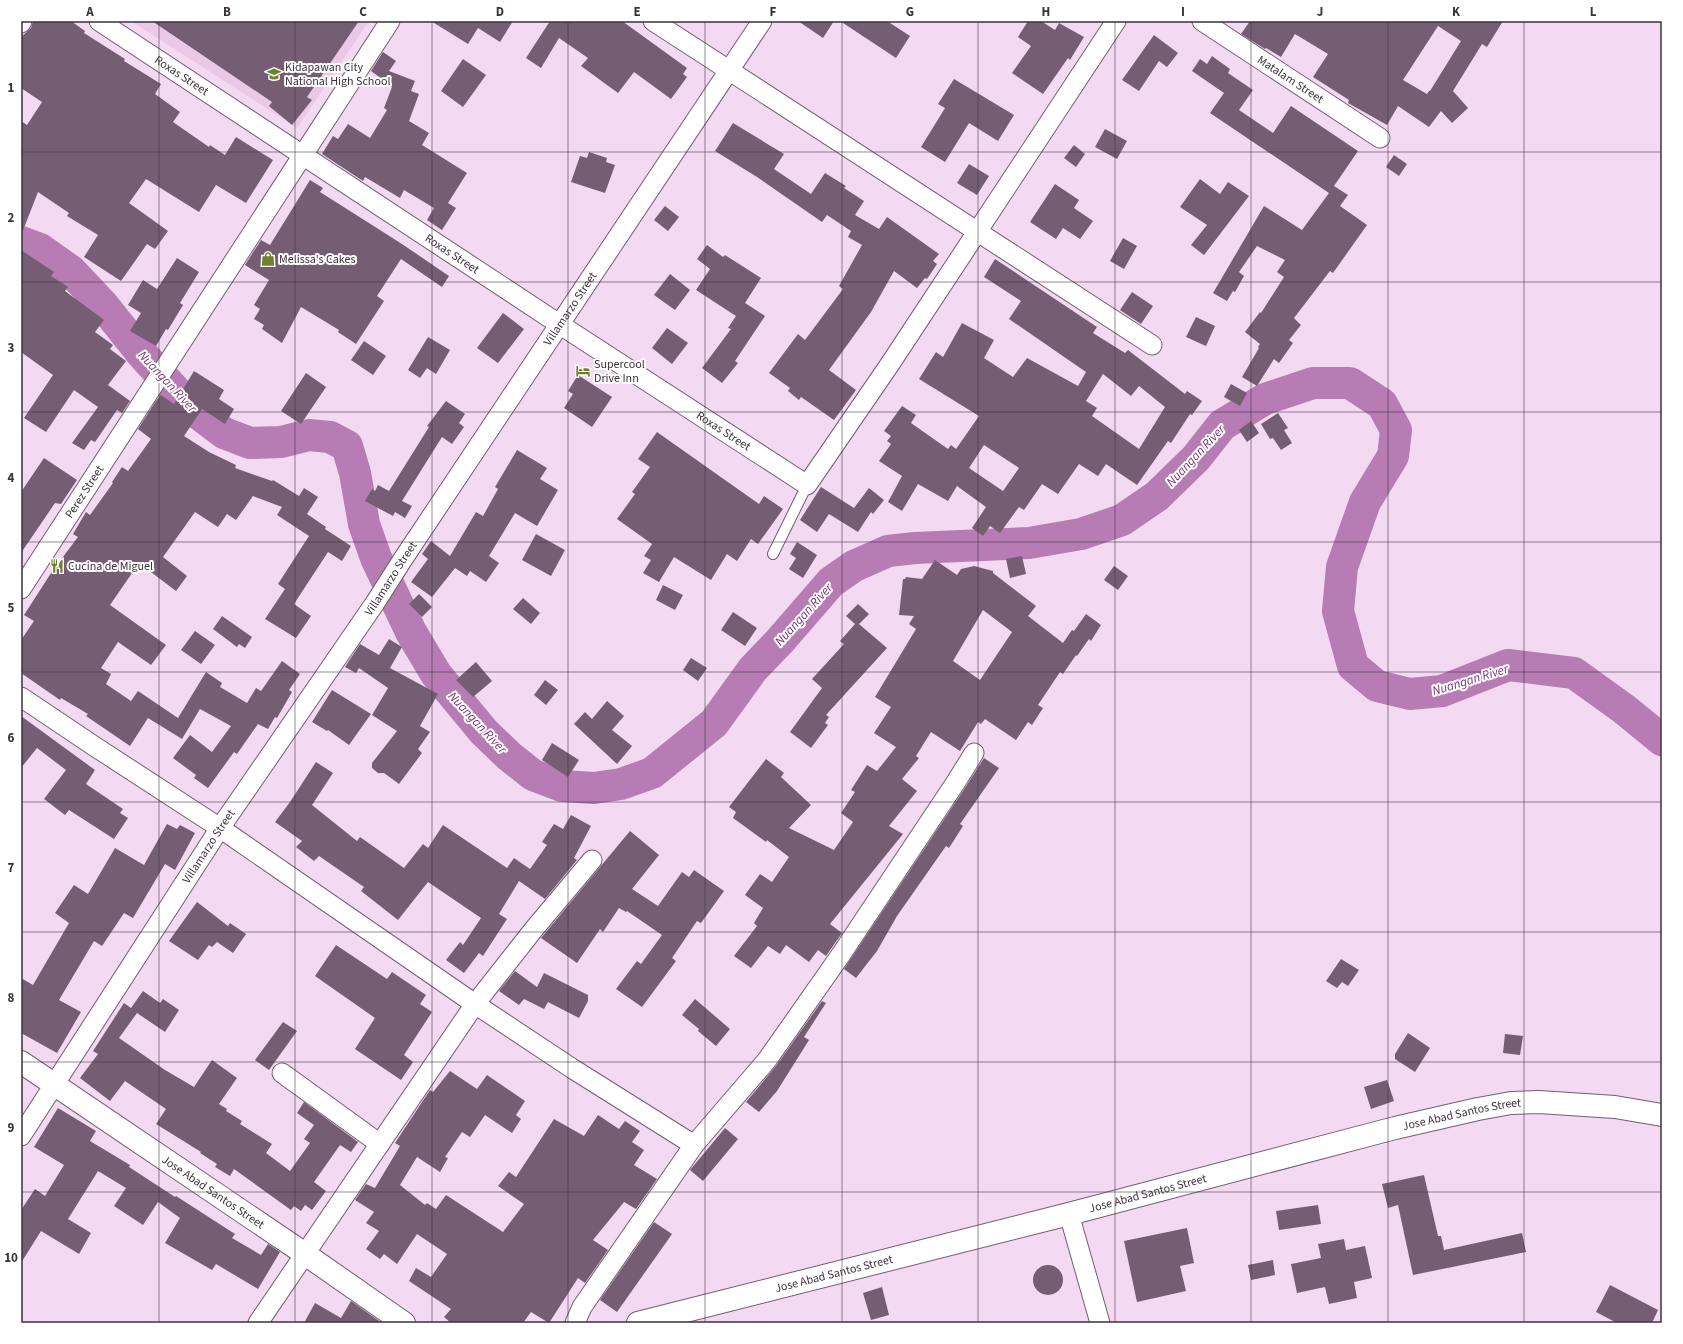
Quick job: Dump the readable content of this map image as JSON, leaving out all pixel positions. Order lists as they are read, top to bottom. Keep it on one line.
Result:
{"streets":{"main road":["Jose Abad Santos Street"],"street":["Roxas Street","Matalam Street","Villamarzo Street","Perez Street"]},"crossings":[["Roxas Street","Villamarzo Street"],["Roxas Street","Perez Street"],["Villamarzo Street","Jose Abad Santos Street"]],"water":["Nuangan River"],"places":{"school or university":["Kidapawan City National High School"],"shop":["Melissa's Cakes"],"hotel":["Supercool Drive Inn"],"restaurant":["Cucina de Miguel"]},"grid":{"columns":["A","B","C","D","E","F","G","H","I","J","K","L"],"rows":["1","2","3","4","5","6","7","8","9","10"]}}
